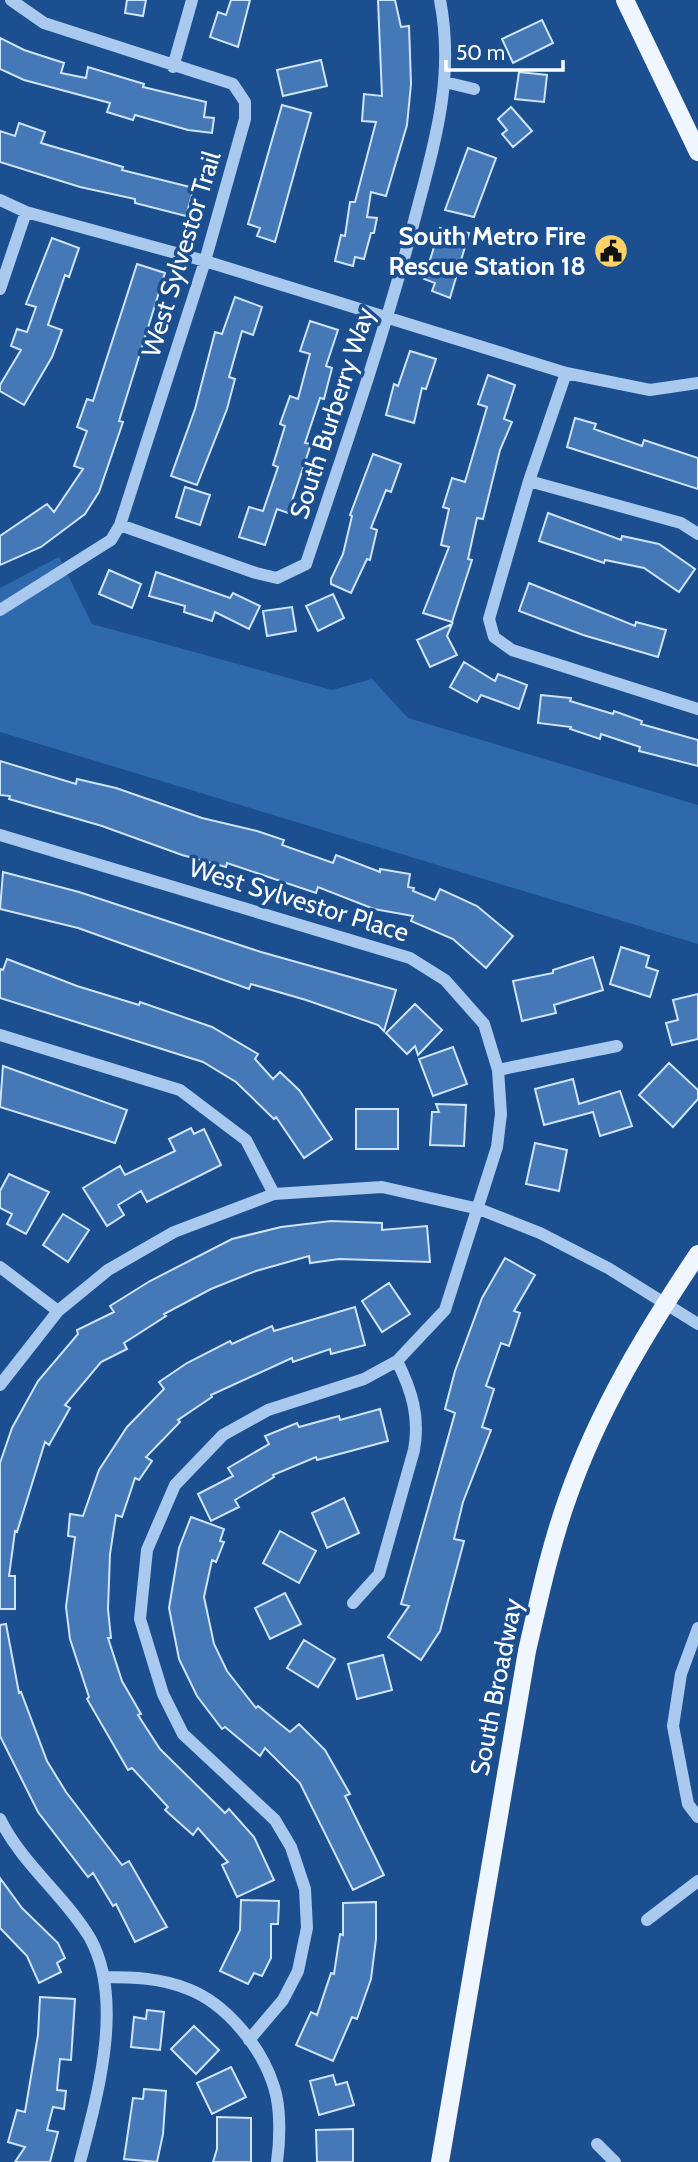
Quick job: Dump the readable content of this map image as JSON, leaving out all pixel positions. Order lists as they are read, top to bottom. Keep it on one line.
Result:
{"streets":{"main road":["South Broadway"],"street":["West Sylvestor Trail","South Burberry Way","West Sylvestor Place"]},"crossings":[["West Sylvestor Trail","South Burberry Way"]],"places":{"public building":["South Metro Fire Rescue Station 18"]},"scale_bar":"50 m"}
